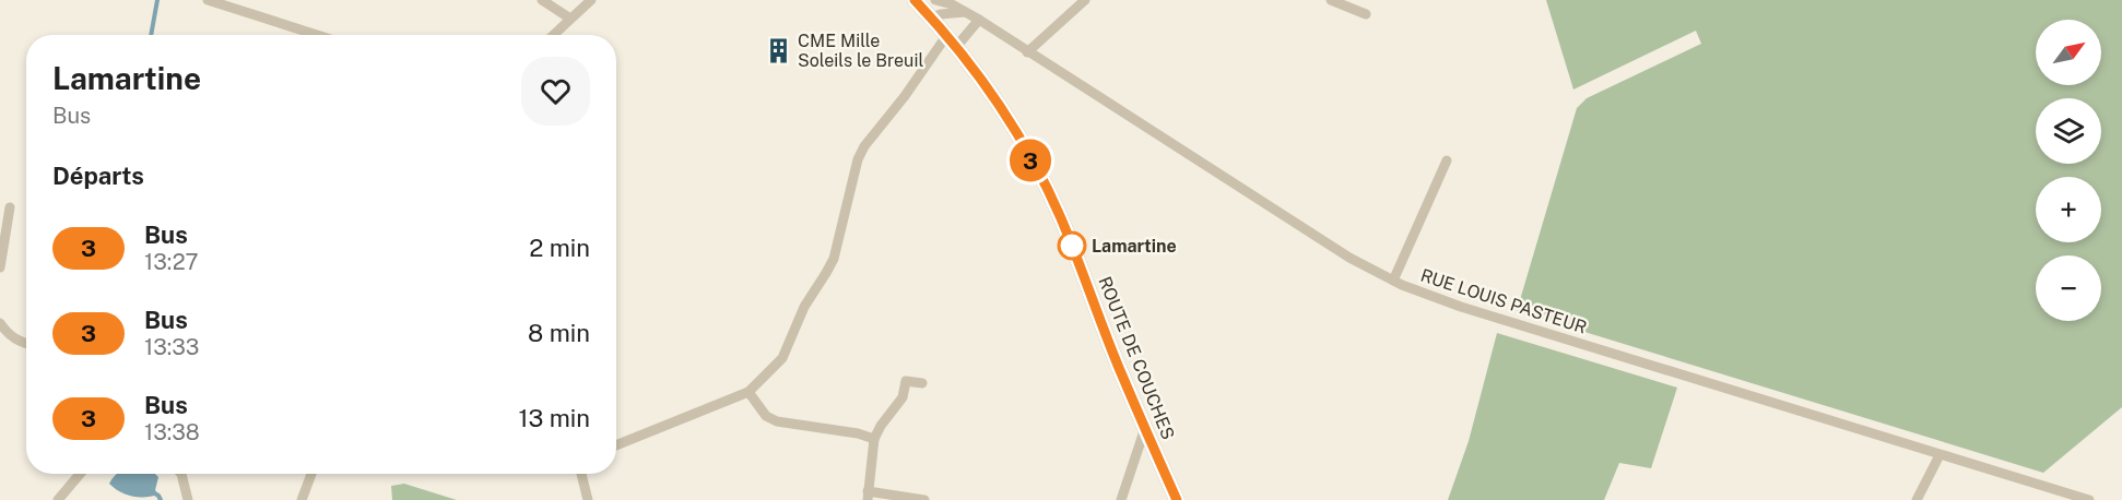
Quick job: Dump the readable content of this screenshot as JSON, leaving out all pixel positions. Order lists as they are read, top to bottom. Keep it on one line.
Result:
{"streets":{"main road":["ROUTE DE COUCHES"],"street":["RUE LOUIS PASTEUR"]},"crossings":[["RUE LOUIS PASTEUR","ROUTE DE COUCHES"]],"places":{"building":["CME Mille Soleils le Breuil"],"other":["Lamartine"]},"lines":["bus line 3"],"north":"top right","page":{"on_map":"3","map_buttons":["+","−"],"heading":[["Lamartine","Bus"],"Départs"],"list":[{"mark":"3","name":"Bus","note":"13:27","value":"2 min"},{"mark":"3","name":"Bus","note":"13:33","value":"8 min"},{"mark":"3","name":"Bus","note":"13:38","value":"13 min"}]}}
